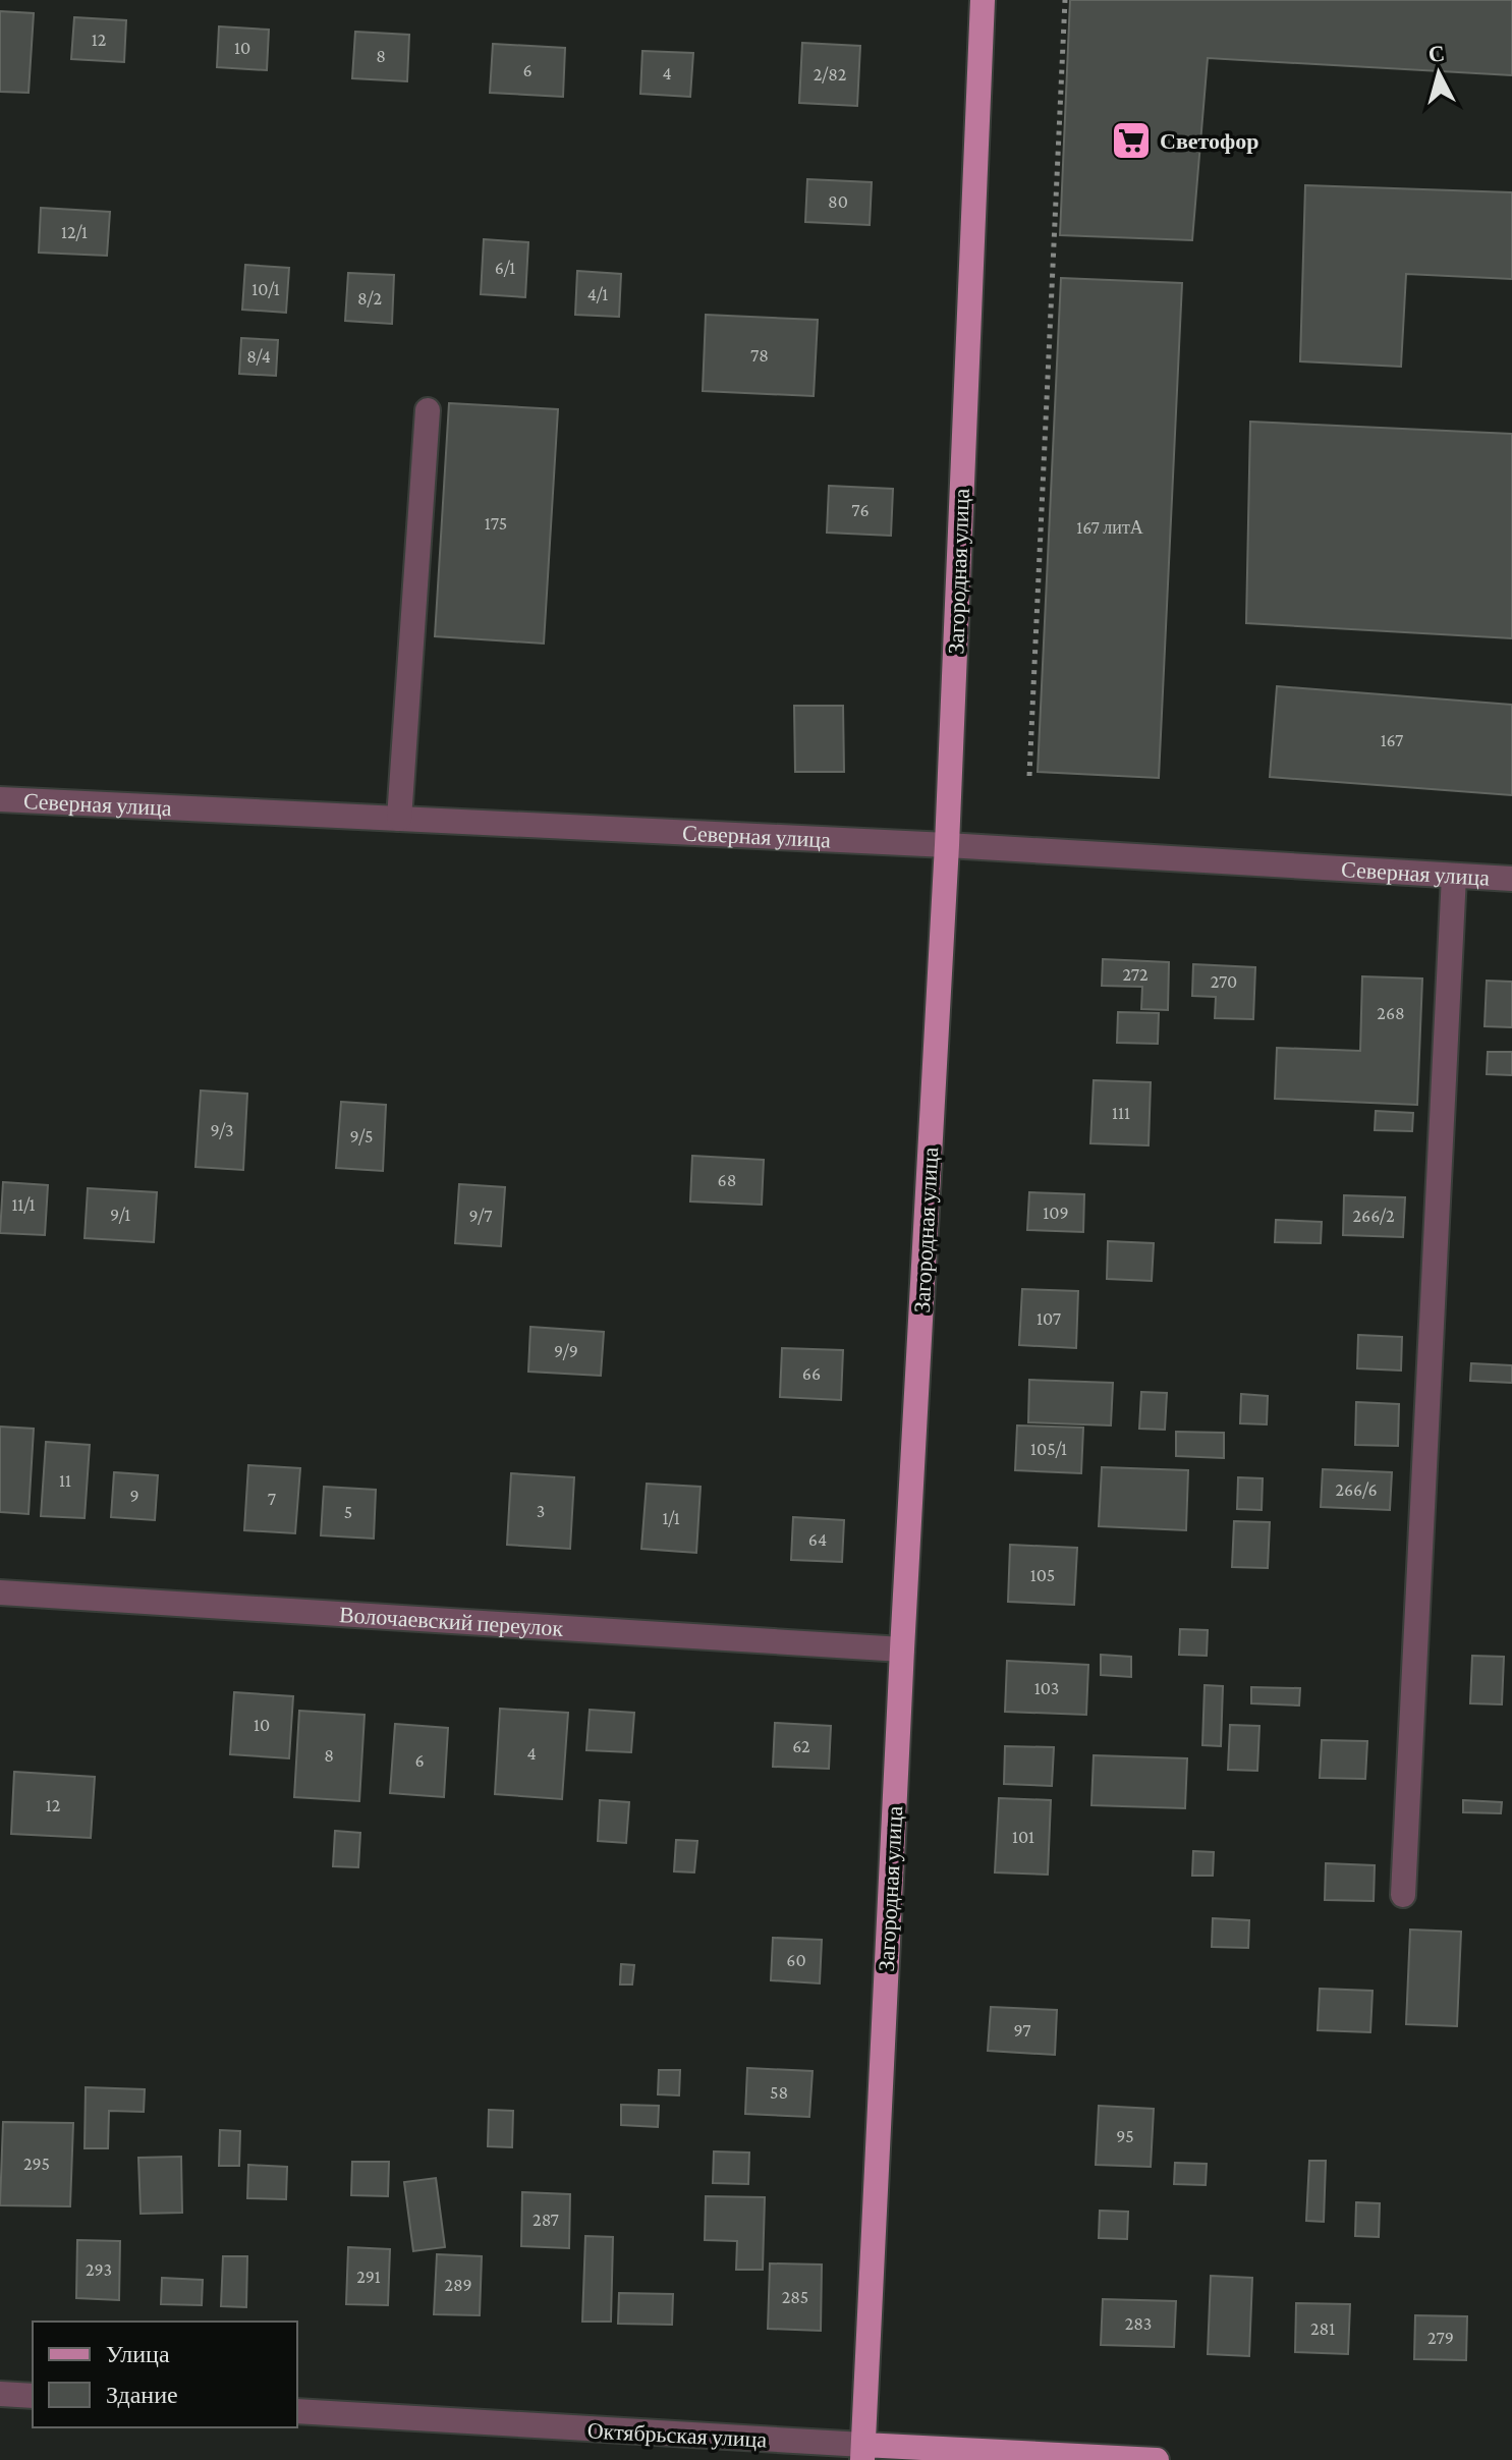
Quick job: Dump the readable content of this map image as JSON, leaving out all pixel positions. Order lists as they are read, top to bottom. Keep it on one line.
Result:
{"streets":{"main road":["Загородная улица","Октябрьская улица"],"street":["Северная улица","Волочаевский переулок"]},"crossings":[["Загородная улица","Северная улица"],["Загородная улица","Волочаевский переулок"],["Загородная улица","Октябрьская улица"]],"places":{"supermarket":["Светофор"]},"house_numbers":["12","10","8","6","4","2/82","80","12/1","6/1","10/1","4/1","8/2","78","8/4","76","175","167 литА","167","272","270","268","111","9/3","9/5","68","11/1","109","9/1","9/7","266/2","107","9/9","66","105/1","11","266/6","9","7","3","5","1/1","64","105","103","10","62","4","8","6","12","101","60","97","58","95","295","287","293","291","289","285","283","281","279"],"legend":["Улица","Здание"],"north":"top"}
